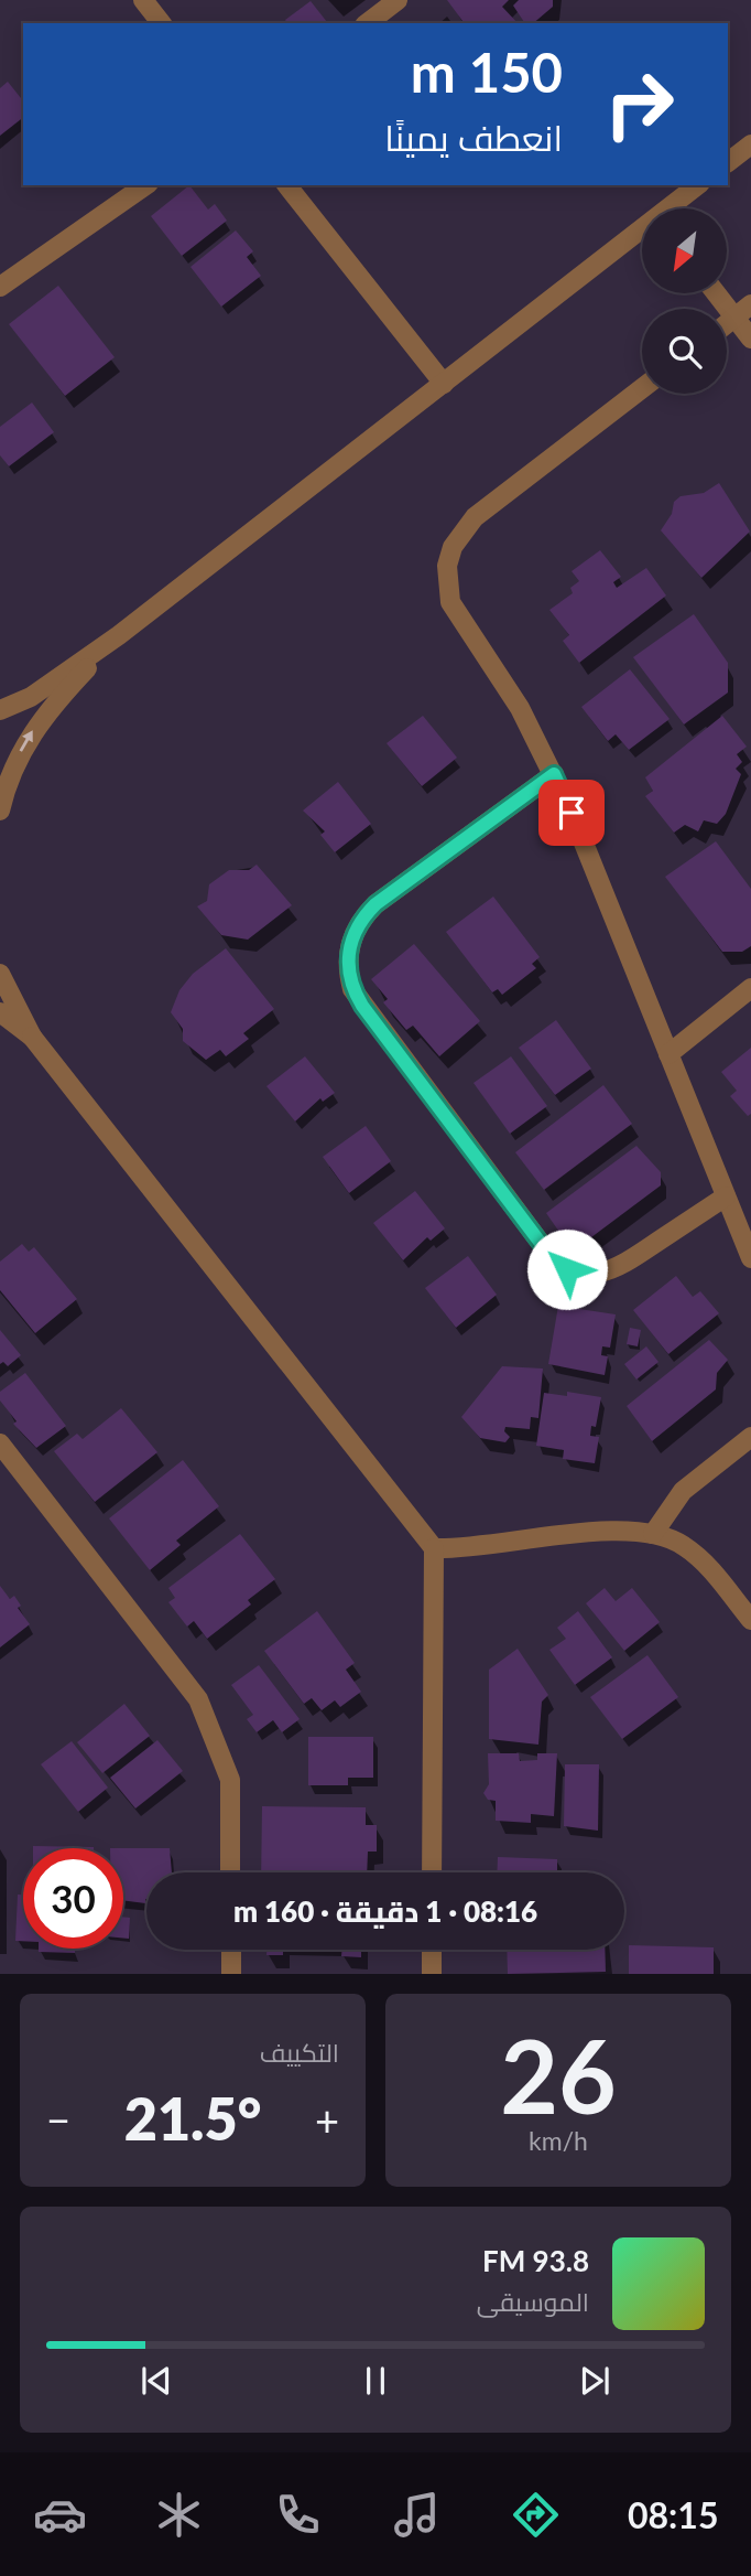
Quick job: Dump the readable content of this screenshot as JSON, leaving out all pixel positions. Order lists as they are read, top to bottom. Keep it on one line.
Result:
{"north":"bottom left","page":{"turn":["150 m","انعطف يمينًا"],"limit":"30","trip":"08:16 · 1 دقيقة · 160 m","tile":[["26","km/h"],"التكييف"],"heat":["−","21.5°","+"],"song":["93.8 FM","الموسيقى"],"tabs":"08:15"}}
